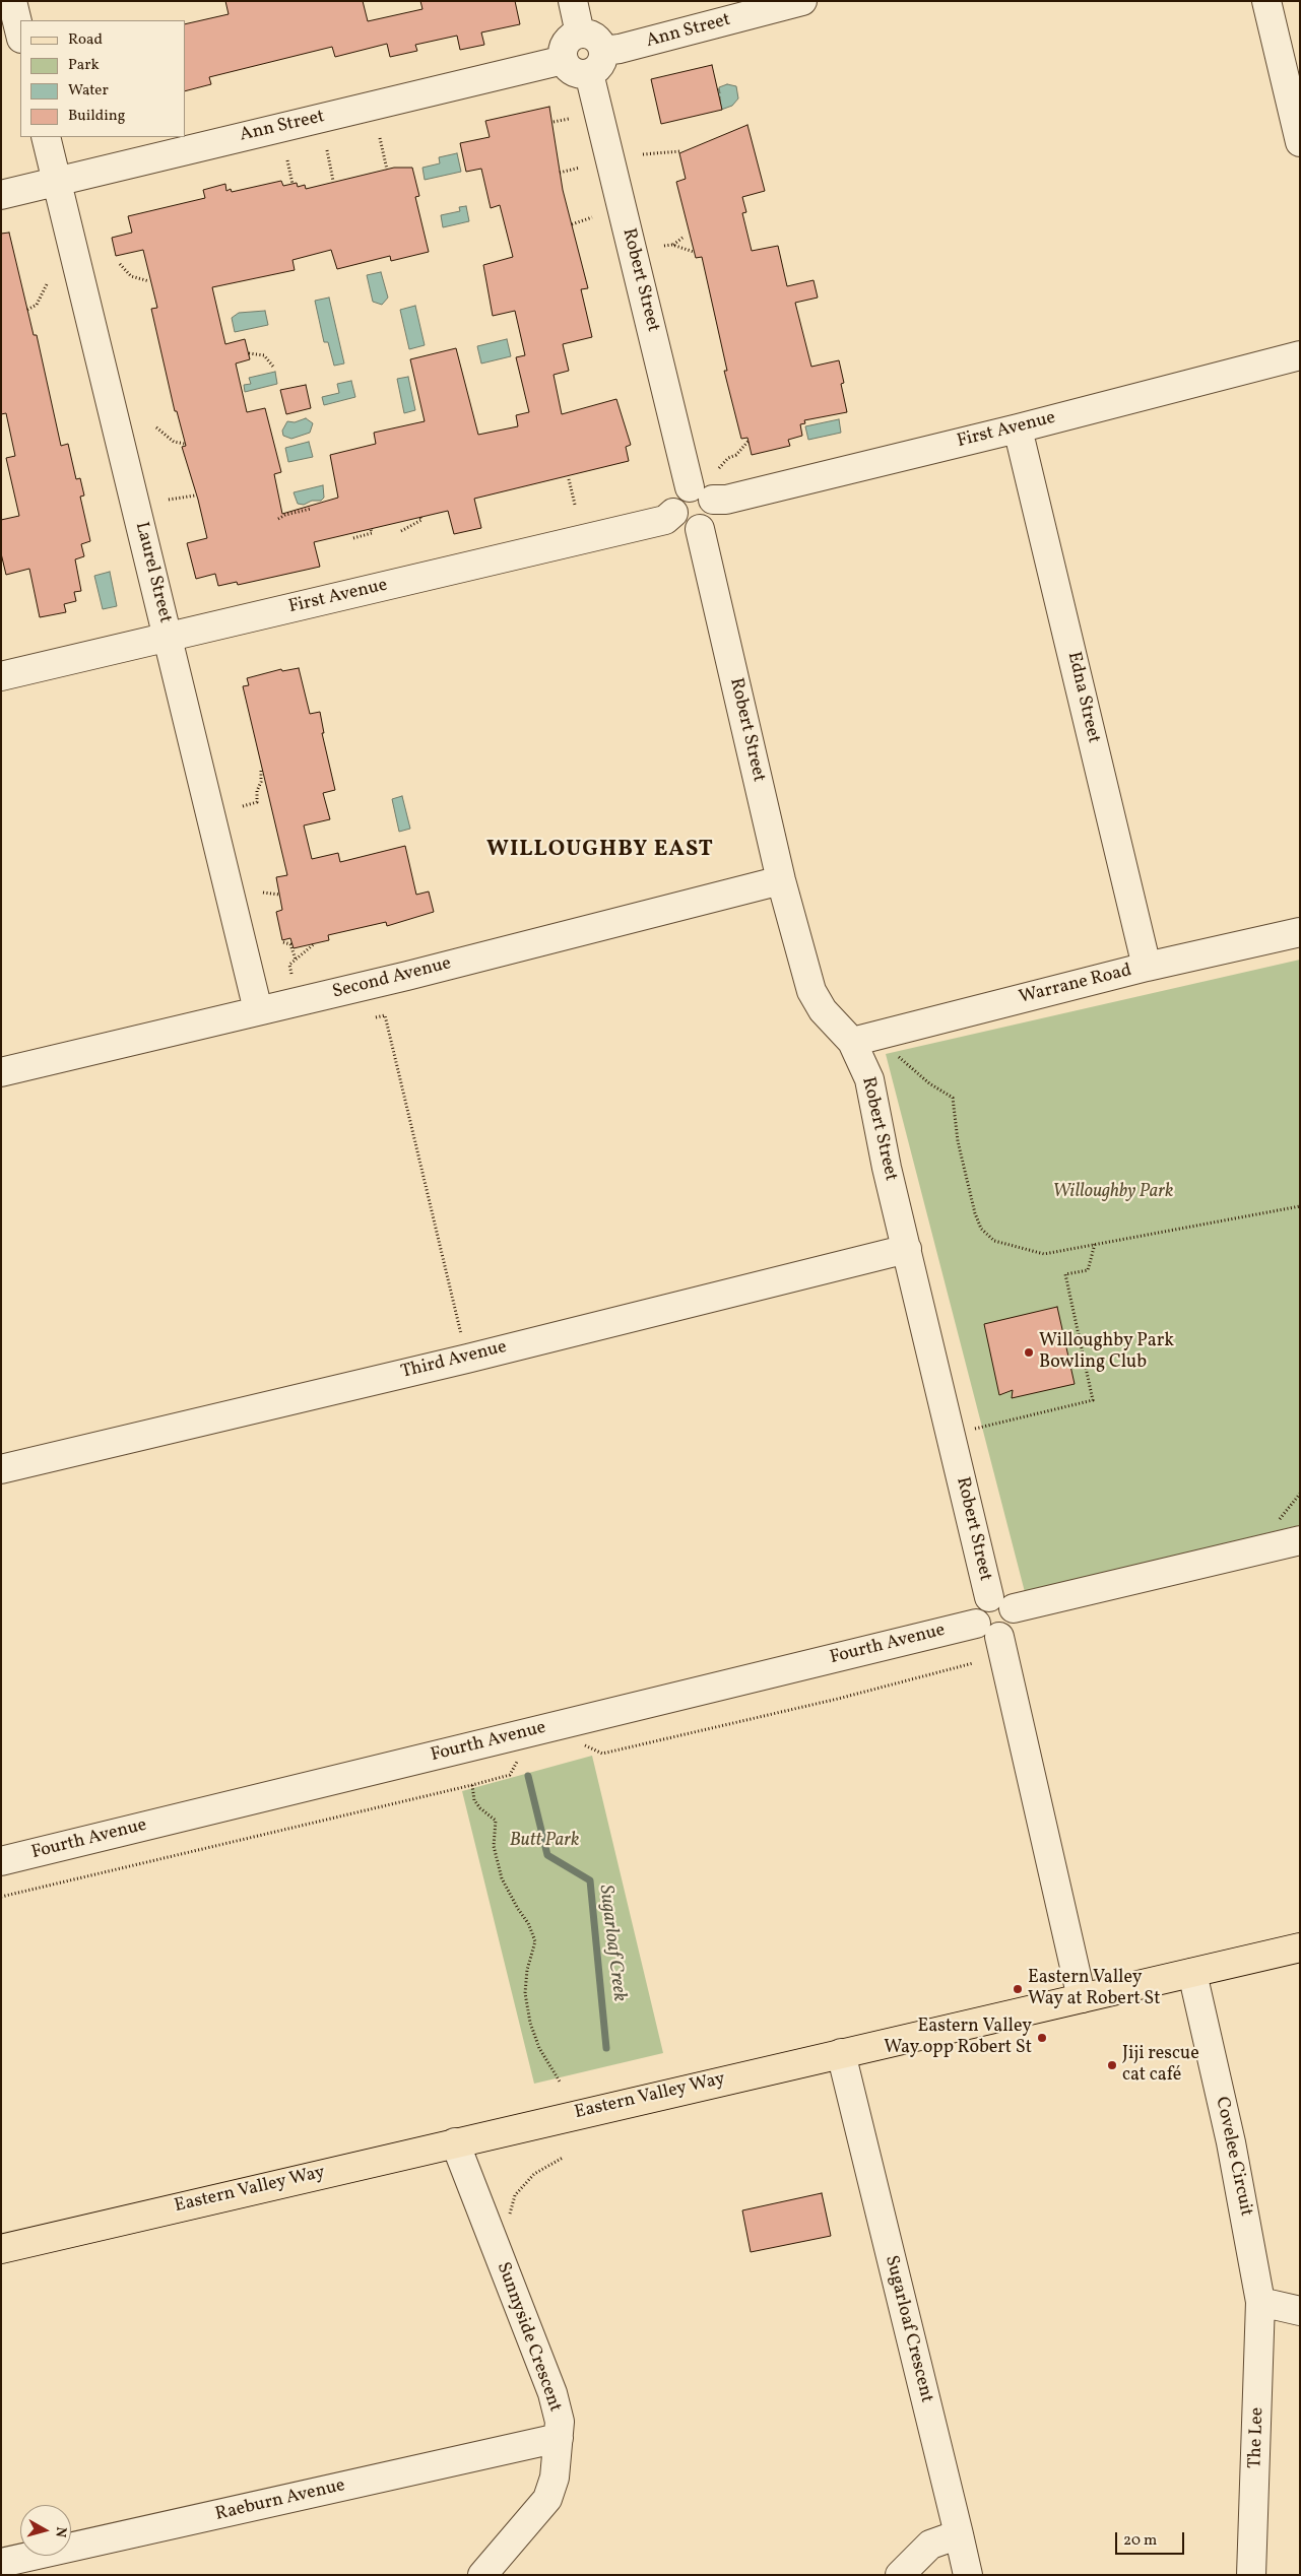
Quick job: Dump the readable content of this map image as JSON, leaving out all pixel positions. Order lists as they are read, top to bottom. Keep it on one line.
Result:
{"streets":{"main road":["Eastern Valley Way"],"street":["Ann Street","Robert Street","First Avenue","Laurel Street","Edna Street","Second Avenue","Warrane Road","Third Avenue","Fourth Avenue","Covelee Circuit","Sugarloaf Crescent","Sunnyside Crescent","The Lee","Raeburn Avenue"]},"crossings":[["Ann Street","Robert Street"],["Ann Street","Laurel Street"],["Robert Street","First Avenue"],["Robert Street","Second Avenue"],["Robert Street","Warrane Road"],["Robert Street","Third Avenue"],["Robert Street","Fourth Avenue"],["First Avenue","Laurel Street"],["First Avenue","Edna Street"],["Laurel Street","Second Avenue"],["Edna Street","Warrane Road"],["Eastern Valley Way","Covelee Circuit"],["Eastern Valley Way","Sugarloaf Crescent"],["Eastern Valley Way","Sunnyside Crescent"],["Covelee Circuit","The Lee"],["Sunnyside Crescent","Raeburn Avenue"]],"districts":["WILLOUGHBY EAST"],"water":["Sugarloaf Creek"],"parks":["Willoughby Park","Butt Park"],"places":["Willoughby Park Bowling Club","Eastern Valley Way at Robert St","Eastern Valley Way opp Robert St","Jiji rescue cat café"],"legend":["Road","Park","Water","Building"],"scale_bar":"20 m","north":"right"}
